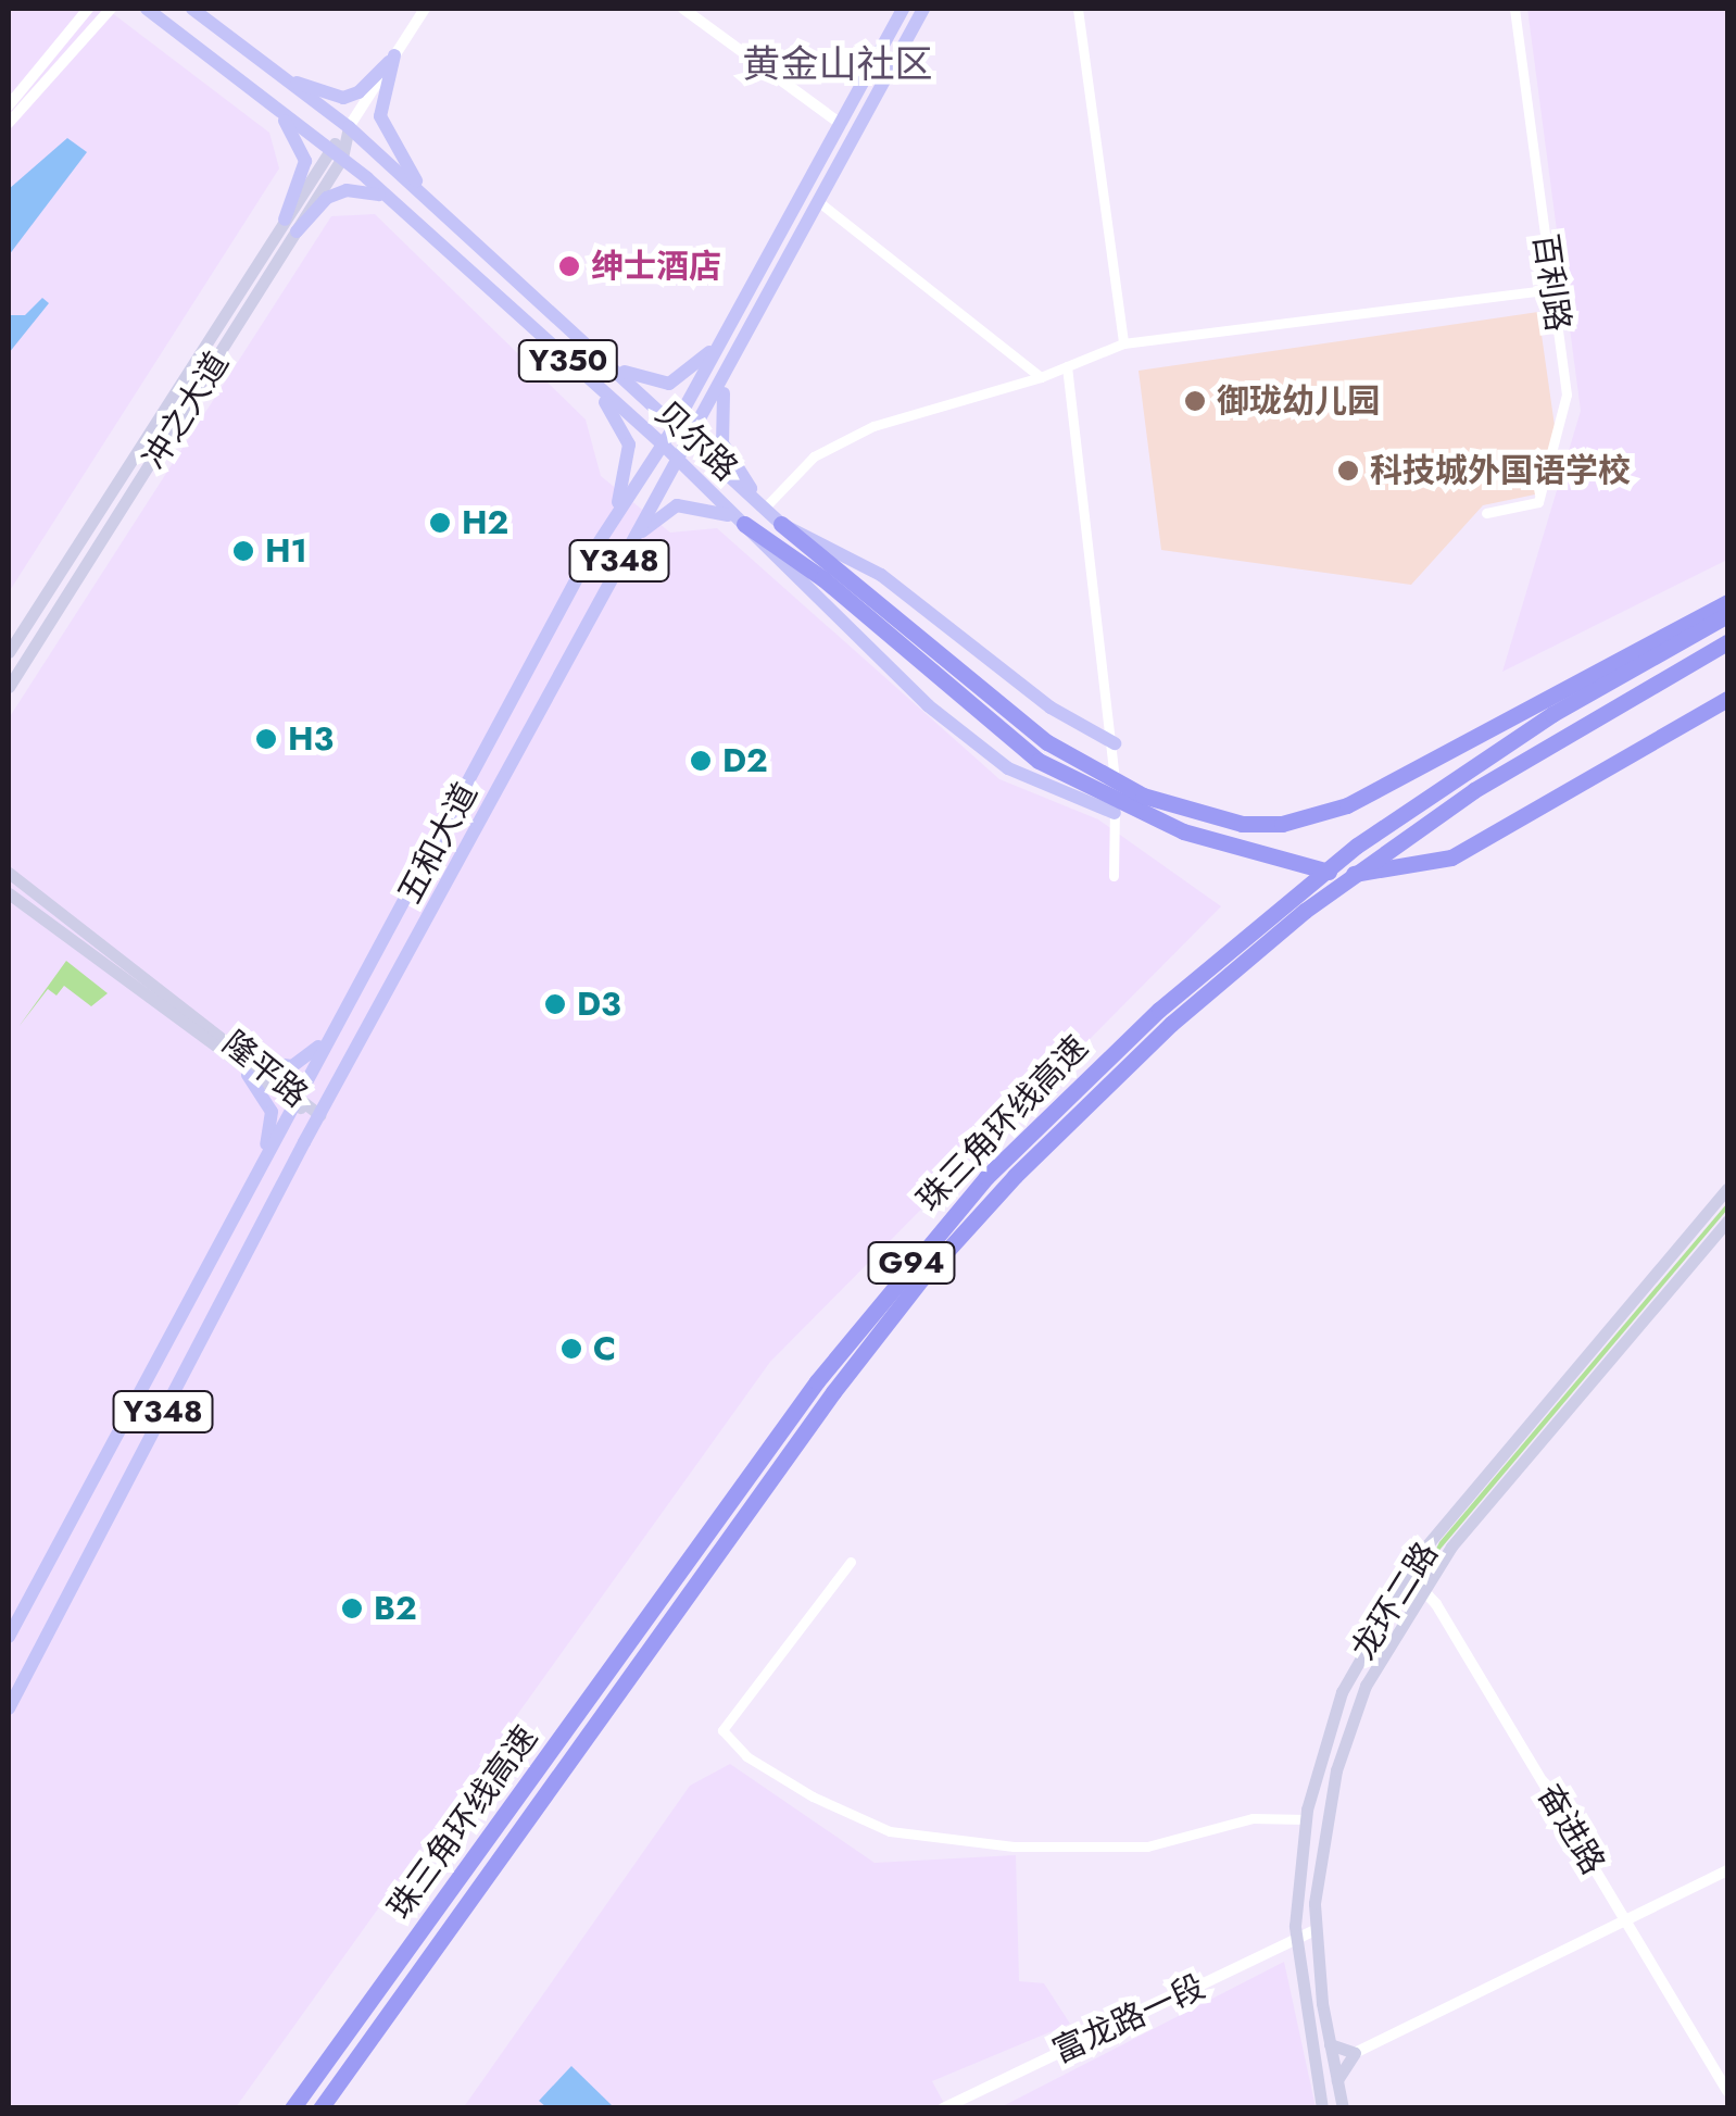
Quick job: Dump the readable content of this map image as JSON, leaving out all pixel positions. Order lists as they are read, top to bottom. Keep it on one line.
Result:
{"streets":{"highway":["珠三角环线高速","G94"],"main road":["Y350","冲之大道","贝尔路","Y348","五和大道","隆平路","龙环二路"],"street":["百利路","奋进路","富龙路一段"]},"crossings":[["冲之大道","贝尔路"],["贝尔路","五和大道"],["五和大道","隆平路"],["龙环二路","奋进路"],["龙环二路","富龙路一段"]],"districts":["黄金山社区"],"places":["绅士酒店","御珑幼儿园","科技城外国语学校","H2","H1","H3","D2","D3","C","B2"]}
